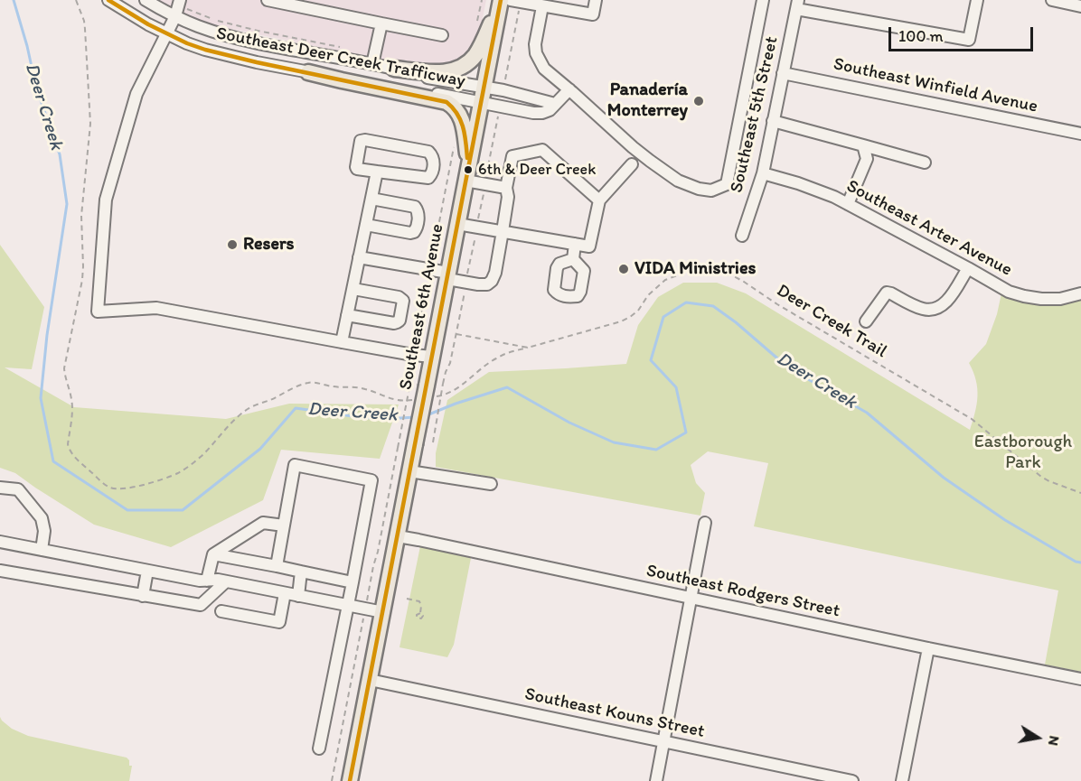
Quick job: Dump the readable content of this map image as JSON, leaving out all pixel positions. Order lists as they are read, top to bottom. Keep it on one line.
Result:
{"streets":{"main road":["Southeast 6th Avenue"],"street":["Southeast Deer Creek Trafficway","Southeast Winfield Avenue","Southeast 5th Street","Southeast Arter Avenue","Southeast Rodgers Street","Southeast Kouns Street"],"path":["Deer Creek Trail"]},"crossings":[["Southeast Deer Creek Trafficway","Southeast 6th Avenue"],["Southeast Winfield Avenue","Southeast 5th Street"],["Southeast 5th Street","Southeast Arter Avenue"],["Southeast 6th Avenue","Deer Creek Trail"],["Southeast 6th Avenue","Southeast Rodgers Street"],["Southeast 6th Avenue","Southeast Kouns Street"]],"water":["Deer Creek"],"parks":["Eastborough Park"],"places":["Panadería Monterrey","6th & Deer Creek","Resers","VIDA Ministries"],"scale_bar":"100 m","north":"right"}
